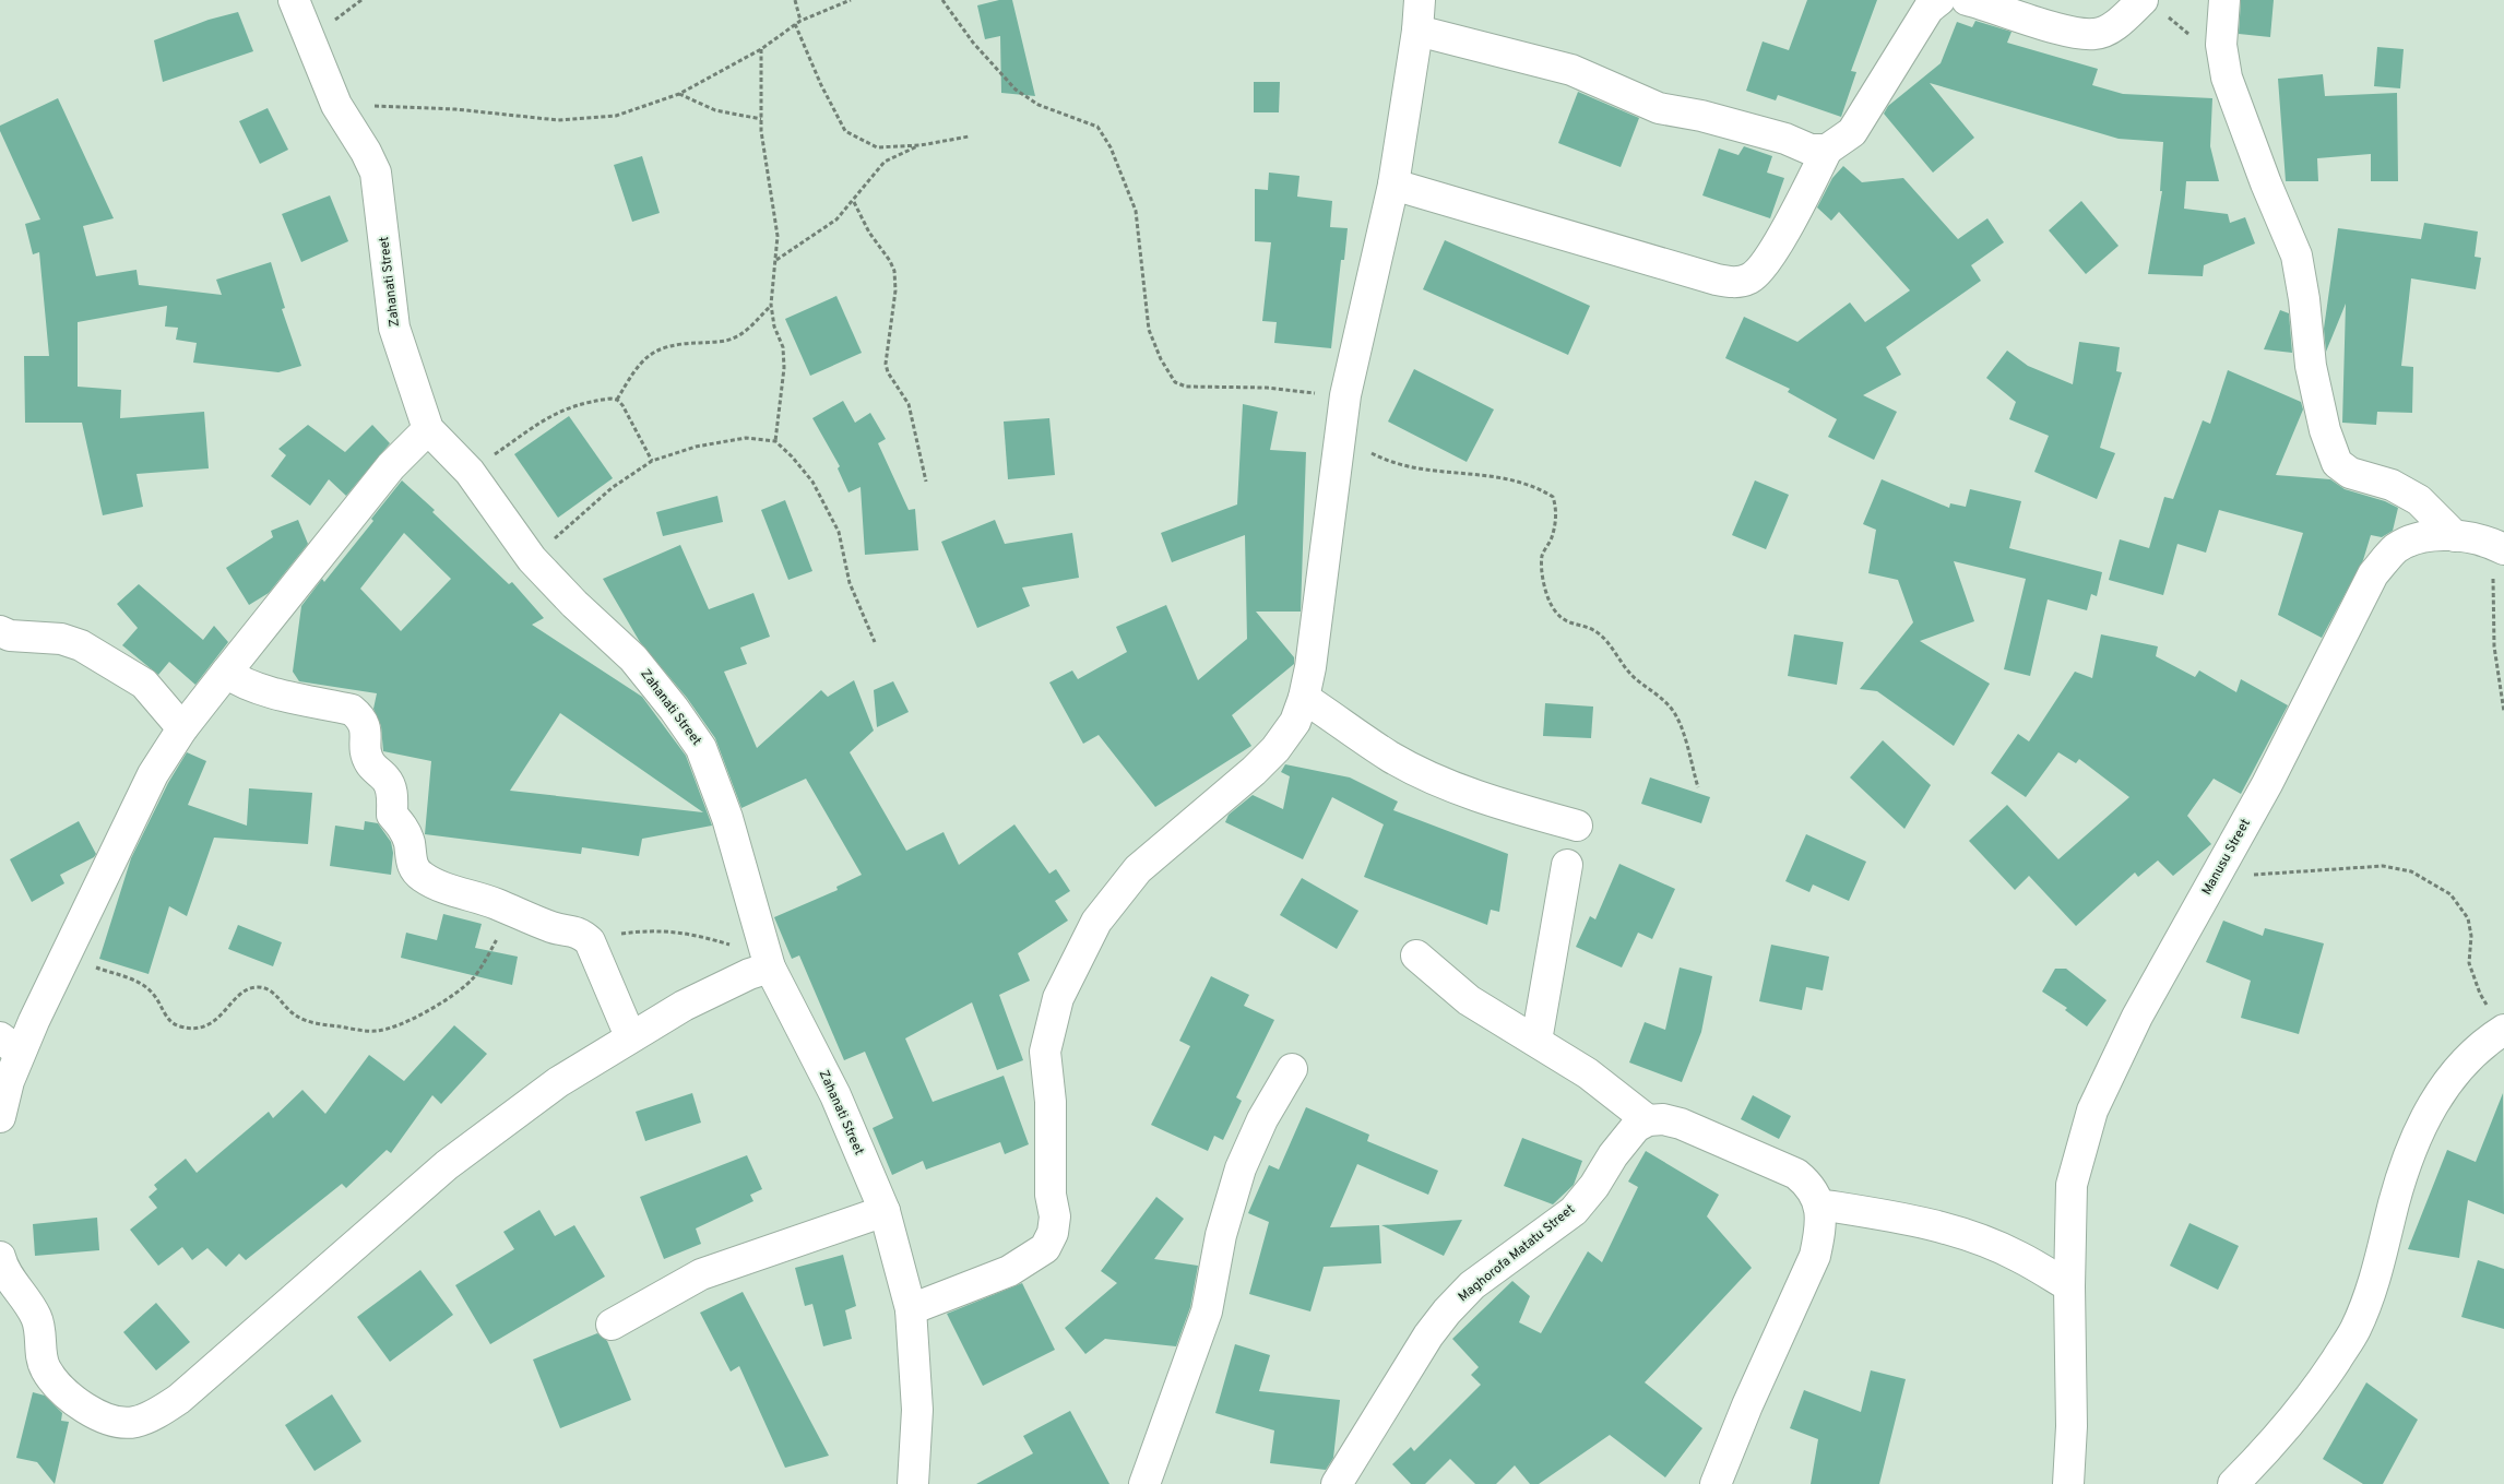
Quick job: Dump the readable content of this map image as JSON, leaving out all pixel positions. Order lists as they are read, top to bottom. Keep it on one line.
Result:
{"streets":{"street":["Zahanati Street","Manusu Street","Maghorofa Matatu Street"]}}
